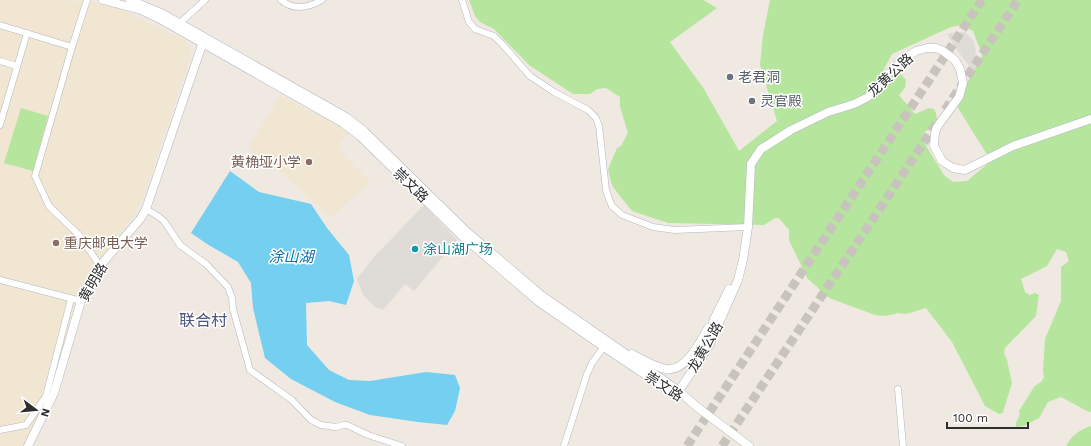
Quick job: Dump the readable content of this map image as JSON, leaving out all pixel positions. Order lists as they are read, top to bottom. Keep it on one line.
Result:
{"streets":{"main road":["龙黄公路","崇文路","黄明路"]},"crossings":[["龙黄公路","崇文路"],["崇文路","黄明路"]],"districts":["联合村"],"water":["涂山湖"],"places":["老君洞","灵官殿","黄桷垭小学","重庆邮电大学","涂山湖广场"],"scale_bar":"100 m","north":"right"}
